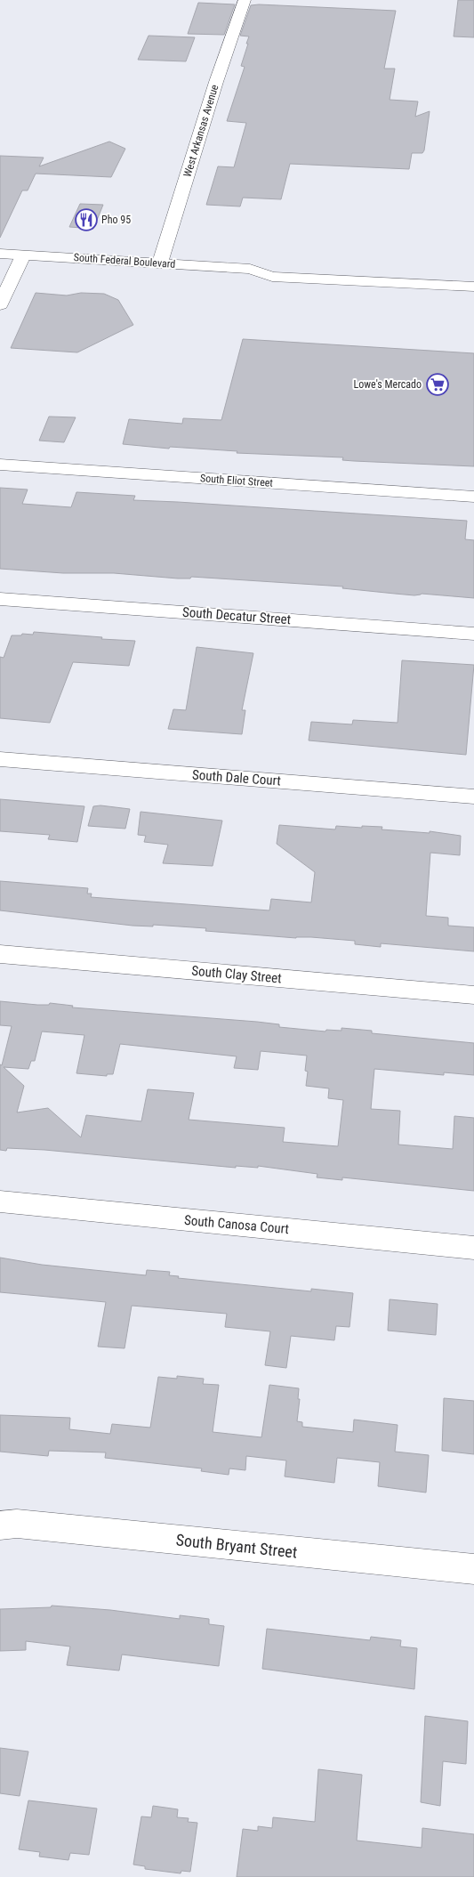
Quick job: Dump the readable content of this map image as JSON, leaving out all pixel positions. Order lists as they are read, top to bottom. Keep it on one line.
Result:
{"streets":{"street":["West Arkansas Avenue","South Federal Boulevard","South Eliot Street","South Decatur Street","South Dale Court","South Clay Street","South Canosa Court","South Bryant Street"]},"crossings":[["West Arkansas Avenue","South Federal Boulevard"]],"places":{"restaurant":["Pho 95"],"supermarket":["Lowe's Mercado"]}}
